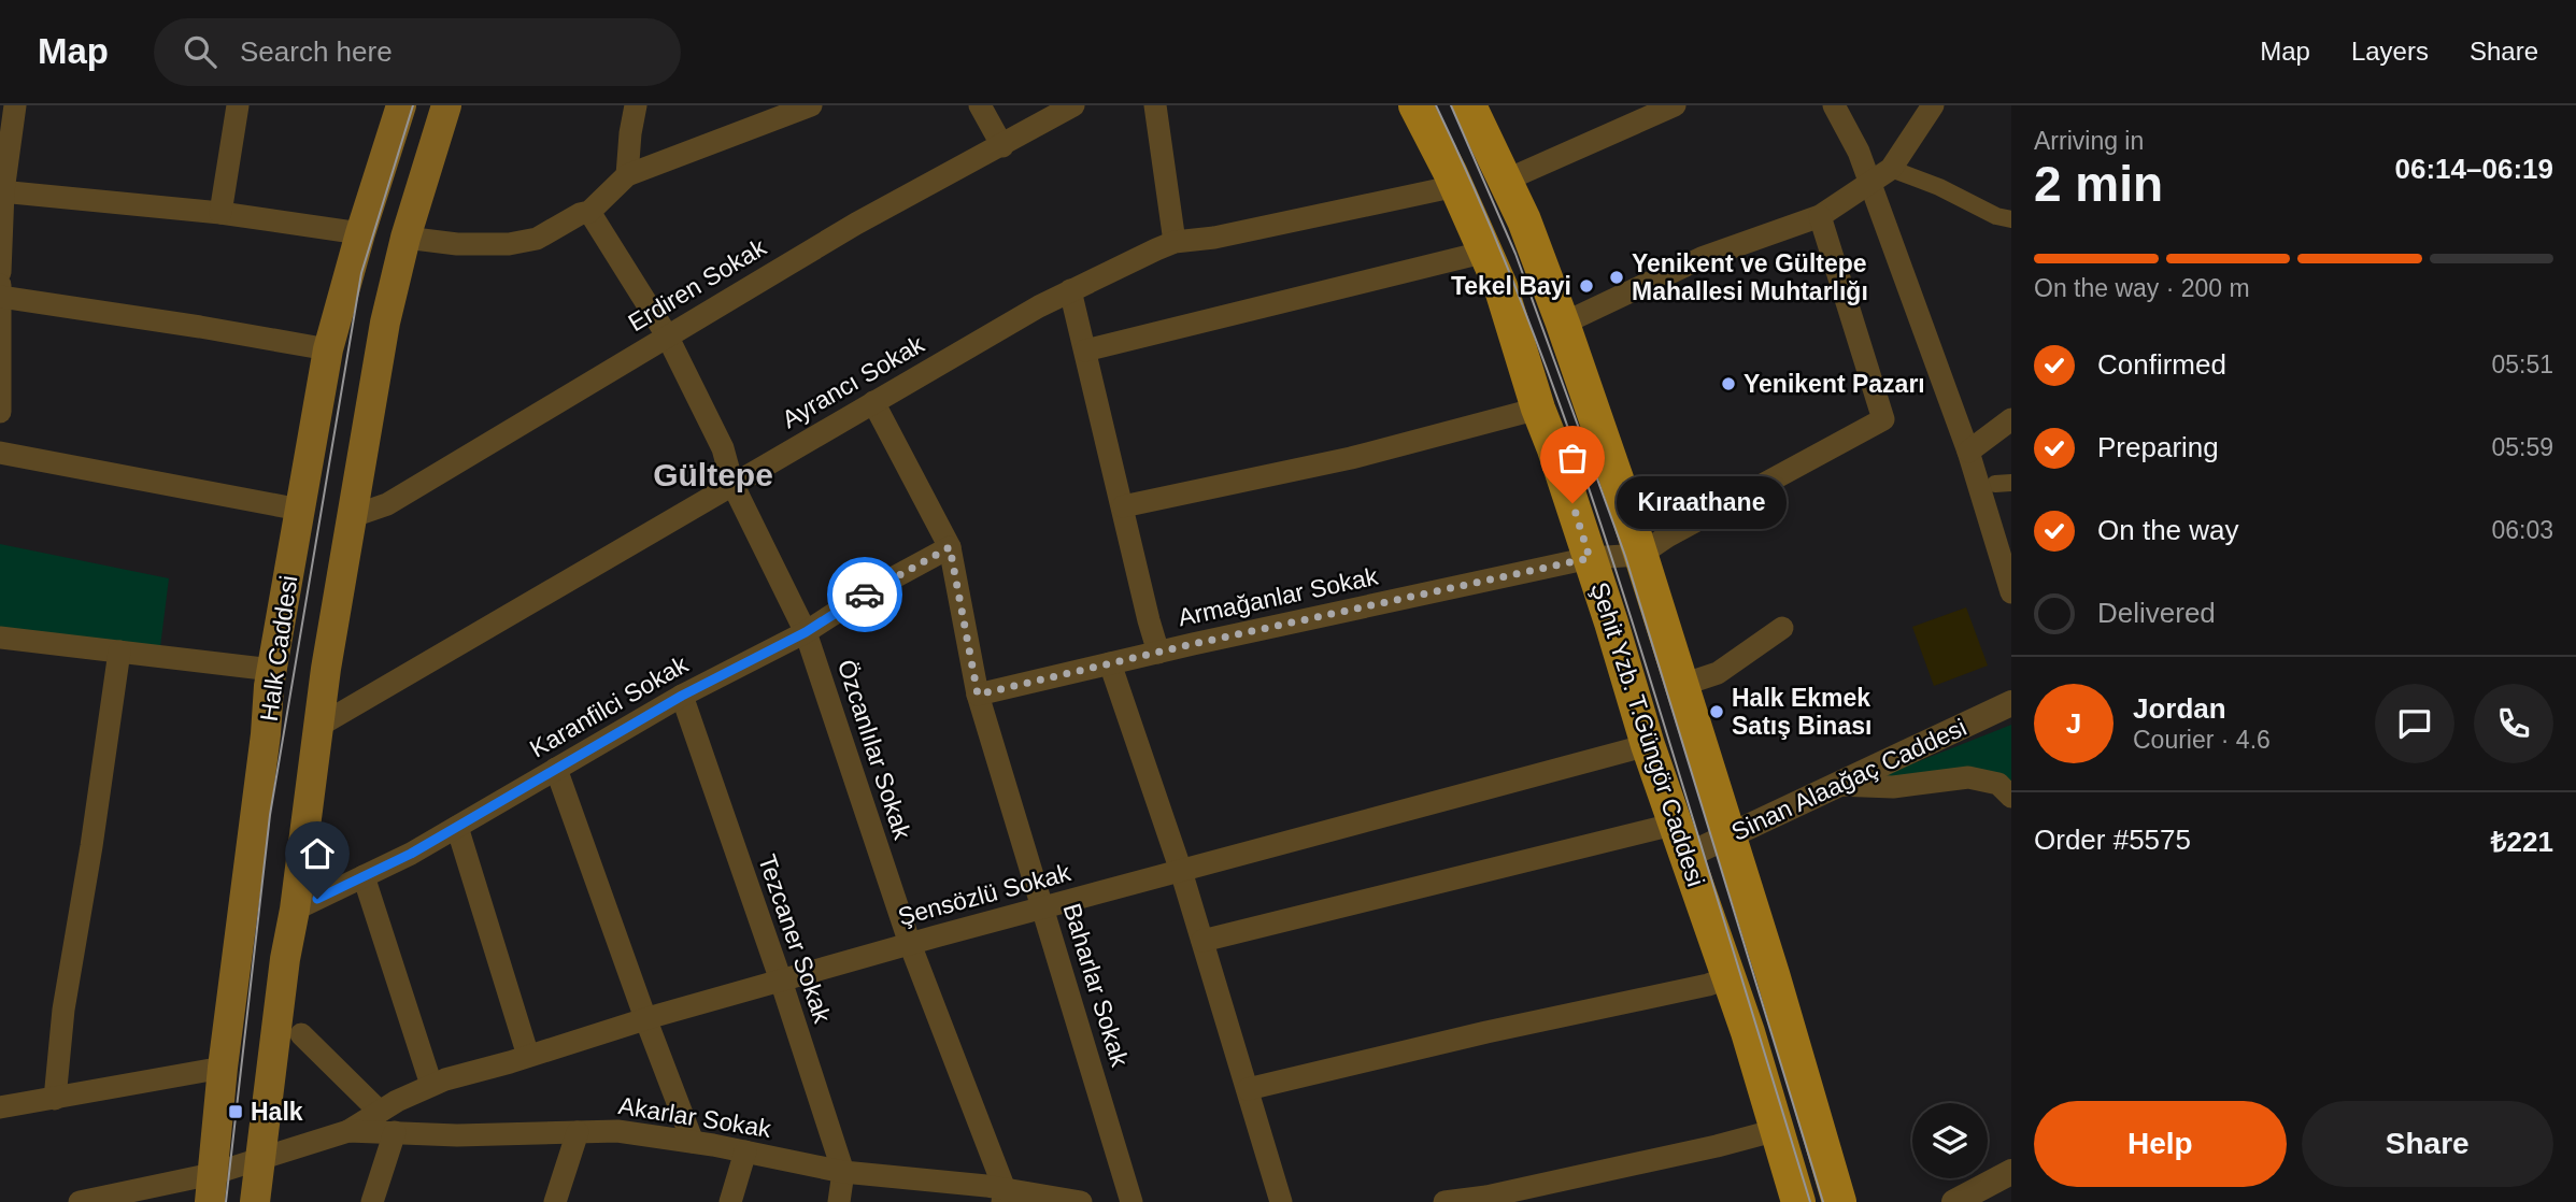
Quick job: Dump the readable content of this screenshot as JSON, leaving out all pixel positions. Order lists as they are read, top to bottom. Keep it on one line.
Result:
{"streets":{"main road":["Halk Caddesi","Şehit Yzb. T.Güngör Caddesi"],"street":["Erdiren Sokak","Ayrancı Sokak","Armağanlar Sokak","Karanfilci Sokak","Özcanlılar Sokak","Sinan Alaağaç Caddesi","Şensözlü Sokak","Tezcaner Sokak","Baharlar Sokak","Akarlar Sokak"]},"crossings":[["Erdiren Sokak","Halk Caddesi"],["Erdiren Sokak","Özcanlılar Sokak"],["Ayrancı Sokak","Halk Caddesi"],["Ayrancı Sokak","Şehit Yzb. T.Güngör Caddesi"],["Ayrancı Sokak","Özcanlılar Sokak"],["Ayrancı Sokak","Baharlar Sokak"],["Armağanlar Sokak","Şehit Yzb. T.Güngör Caddesi"],["Armağanlar Sokak","Baharlar Sokak"],["Halk Caddesi","Karanfilci Sokak"],["Halk Caddesi","Akarlar Sokak"],["Karanfilci Sokak","Özcanlılar Sokak"],["Karanfilci Sokak","Tezcaner Sokak"],["Karanfilci Sokak","Baharlar Sokak"],["Şehit Yzb. T.Güngör Caddesi","Sinan Alaağaç Caddesi"],["Şehit Yzb. T.Güngör Caddesi","Şensözlü Sokak"],["Özcanlılar Sokak","Şensözlü Sokak"],["Özcanlılar Sokak","Akarlar Sokak"],["Şensözlü Sokak","Tezcaner Sokak"],["Şensözlü Sokak","Baharlar Sokak"],["Şensözlü Sokak","Akarlar Sokak"],["Tezcaner Sokak","Akarlar Sokak"]],"districts":["Gültepe"],"places":{"other":["Yenikent ve Gültepe Mahallesi Muhtarlığı","Tekel Bayi","Yenikent Pazarı","Kıraathane","Halk Ekmek Satış Binası"],"transit":["Halk"]},"page":{"header":"Map","search":"Search here","nav":["Map","Layers","Share"],"heading":["2 min","Arriving in","06:14–06:19"],"panel":["Jordan","Courier · 4.6","Order #5575","₺221"],"bar":"On the way · 200 m","list":[["Confirmed","05:51"],["Preparing","05:59"],["On the way","06:03"],"Delivered"],"bubble":"Kıraathane","round":"J","buttons":["Help","Share"]}}
